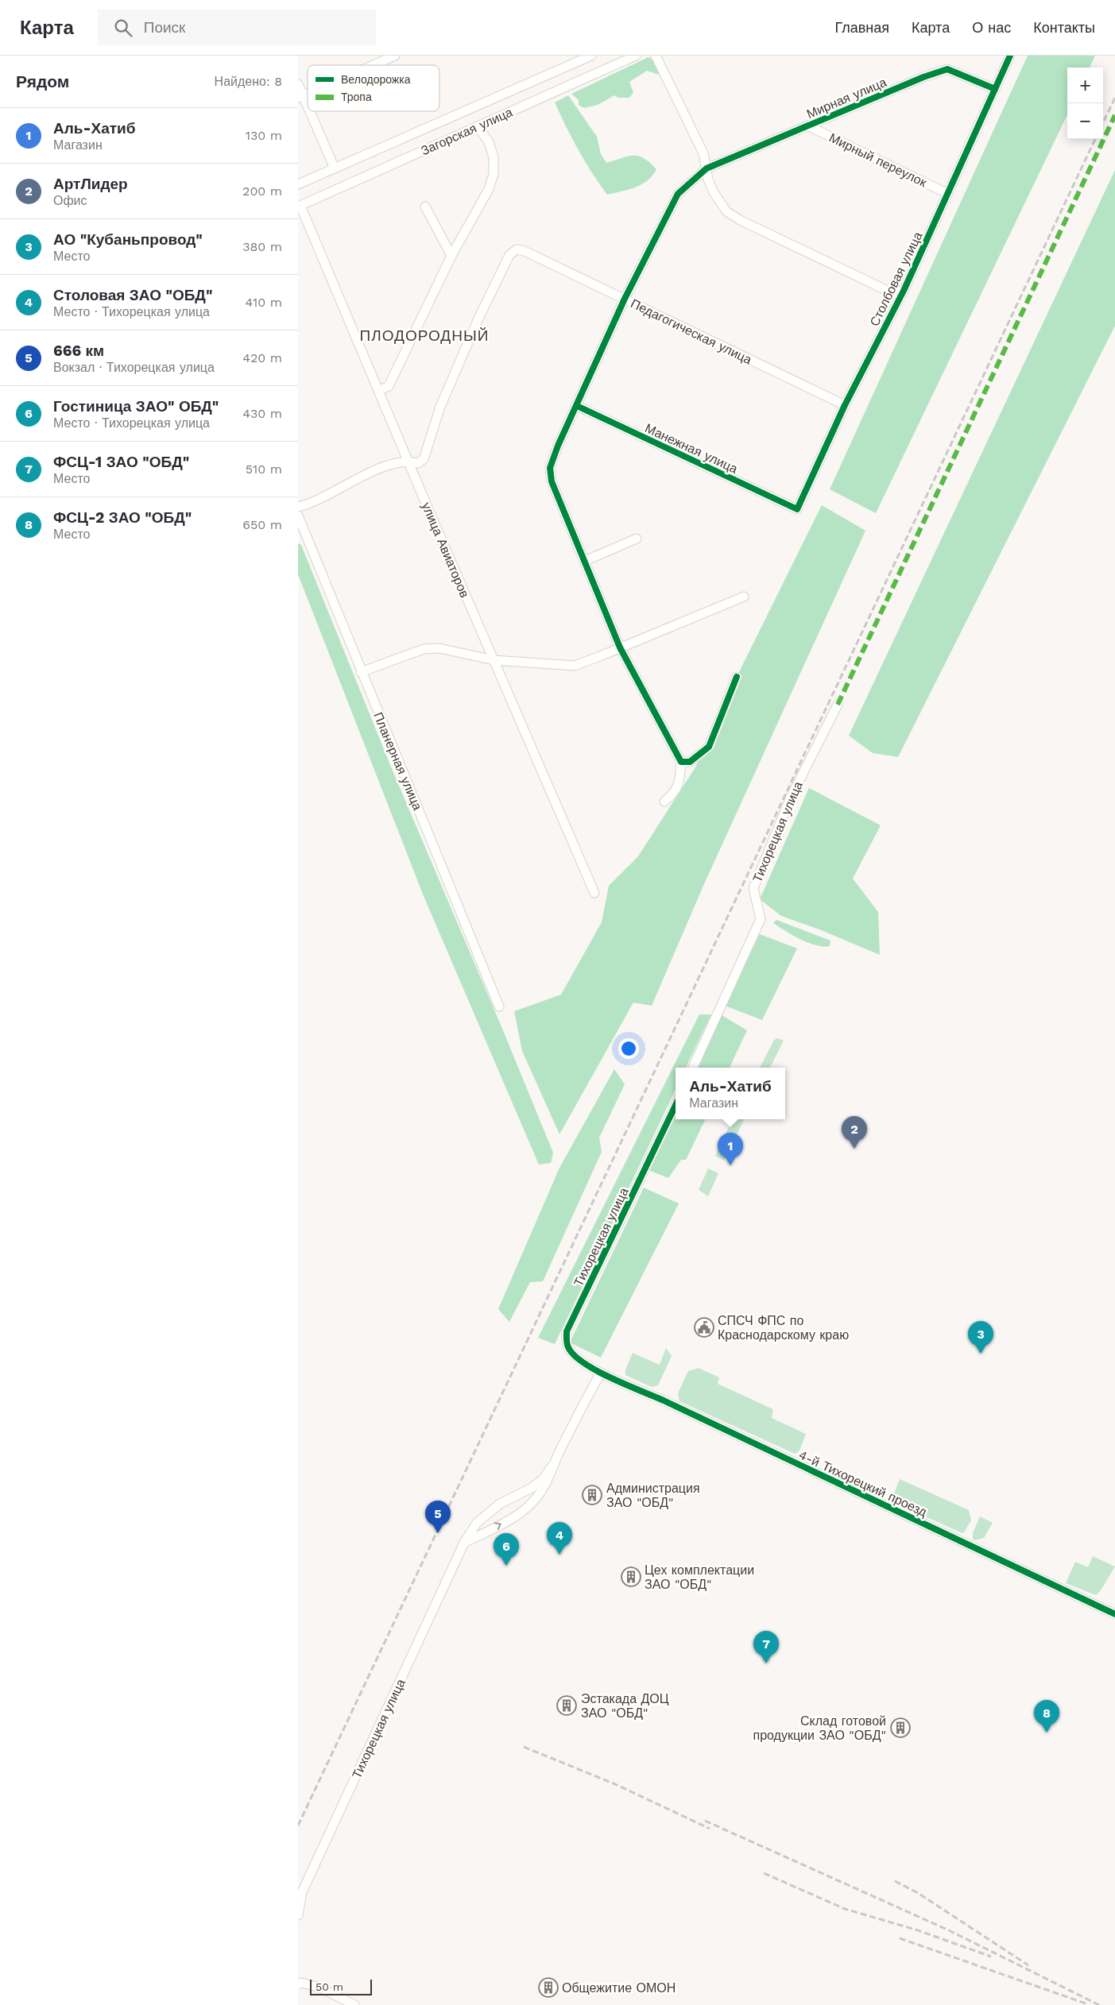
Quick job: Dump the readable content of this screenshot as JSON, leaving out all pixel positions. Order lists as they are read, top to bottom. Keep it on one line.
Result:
{"streets":{"street":["Мирная улица","Загорская улица","Мирный переулок","Столбовая улица","Педагогическая улица","Манежная улица","улица Авиаторов","Планерная улица","Тихорецкая улица","4-й Тихорецкий проезд"]},"crossings":[["Мирная улица","Мирный переулок"],["Мирная улица","Столбовая улица"],["Мирная улица","Педагогическая улица"],["Мирная улица","Манежная улица"],["Загорская улица","улица Авиаторов"],["Мирный переулок","Столбовая улица"],["Столбовая улица","Педагогическая улица"],["Столбовая улица","Манежная улица"],["Педагогическая улица","улица Авиаторов"],["Тихорецкая улица","4-й Тихорецкий проезд"]],"districts":["ПЛОДОРОДНЫЙ"],"places":{"public building":["СПСЧ ФПС по Краснодарскому краю"],"building":["Администрация ЗАО \"ОБД\"","Цех комплектации ЗАО \"ОБД\"","Эстакада ДОЦ ЗАО \"ОБД\"","Склад готовой продукции ЗАО \"ОБД\"","Общежитие ОМОН"]},"legend":["Велодорожка","Тропа"],"scale_bar":"50 m","page":{"header":"Карта","search":"Поиск","nav":["Главная","Карта","О нас","Контакты"],"heading":["Рядом","Найдено: 8"],"map_buttons":["+","−"],"list":[{"mark":"1","name":"Аль-Хатиб","note":"Магазин","value":"130 m"},{"mark":"2","name":"АртЛидер","note":"Офис","value":"200 m"},{"mark":"3","name":"АО \"Кубаньпровод\"","note":"Место","value":"380 m"},{"mark":"4","name":"Столовая ЗАО \"ОБД\"","note":"Место · Тихорецкая улица","value":"410 m"},{"mark":"5","name":"666 км","note":"Вокзал · Тихорецкая улица","value":"420 m"},{"mark":"6","name":"Гостиница ЗАО\" ОБД\"","note":"Место · Тихорецкая улица","value":"430 m"},{"mark":"7","name":"ФСЦ-1 ЗАО \"ОБД\"","note":"Место","value":"510 m"},{"mark":"8","name":"ФСЦ-2 ЗАО \"ОБД\"","note":"Место","value":"650 m"}],"popup":["Аль-Хатиб","Магазин"],"pins":["2","1","3","5","4","6","7","8"],"scale":"50 m"}}
